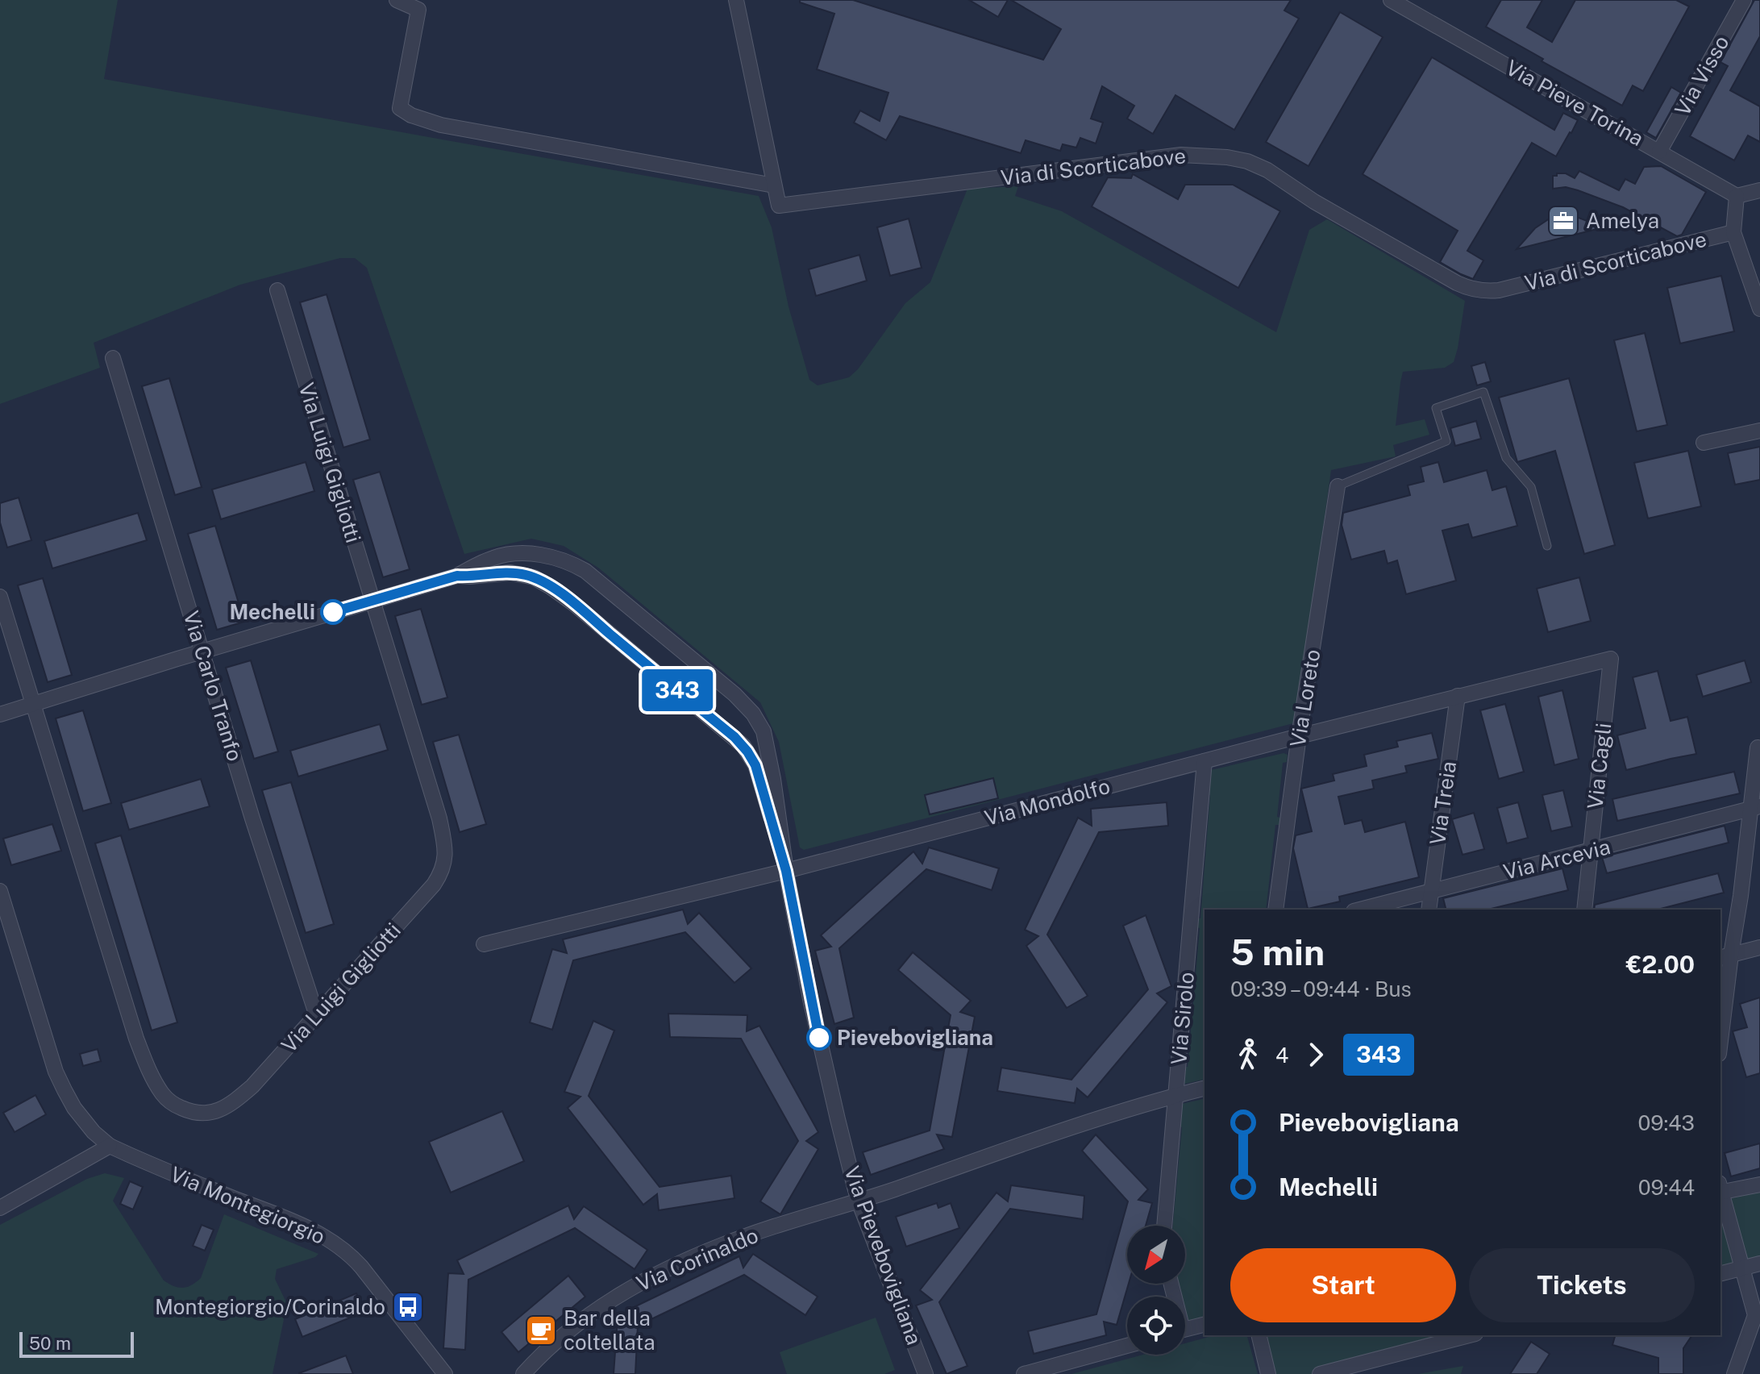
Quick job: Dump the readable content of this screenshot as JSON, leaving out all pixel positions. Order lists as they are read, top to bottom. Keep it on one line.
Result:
{"streets":{"street":["Via Visso","Via Pieve Torina","Via di Scorticabove","Via Luigi Gigliotti","Via Carlo Tranfo","Via Loreto","Via Cagli","Via Mondolfo","Via Treia","Via Arcevia","Via Sirolo","Via Montegiorgio","Via Pievebovigliana","Via Corinaldo"]},"crossings":[["Via Visso","Via Pieve Torina"],["Via Pieve Torina","Via di Scorticabove"],["Via Luigi Gigliotti","Via Carlo Tranfo"],["Via Loreto","Via Mondolfo"],["Via Cagli","Via Mondolfo"],["Via Cagli","Via Arcevia"],["Via Mondolfo","Via Treia"],["Via Mondolfo","Via Sirolo"],["Via Mondolfo","Via Pievebovigliana"],["Via Treia","Via Arcevia"],["Via Sirolo","Via Corinaldo"],["Via Pievebovigliana","Via Corinaldo"]],"places":{"office":["Amelya"],"other":["Mechelli","Pievebovigliana"],"bus stop":["Montegiorgio/Corinaldo"],"cafe":["Bar della coltellata"]},"lines":["bus line 343"],"scale_bar":"50 m","north":"bottom left","page":{"on_map":"343","heading":["5 min","09:39 – 09:44 · Bus","€2.00"],"legs":["4","343"],"list":[{"name":"Pievebovigliana","value":"09:43"},{"name":"Mechelli","value":"09:44"}],"buttons":["Start","Tickets"],"scale":"50 m"}}
